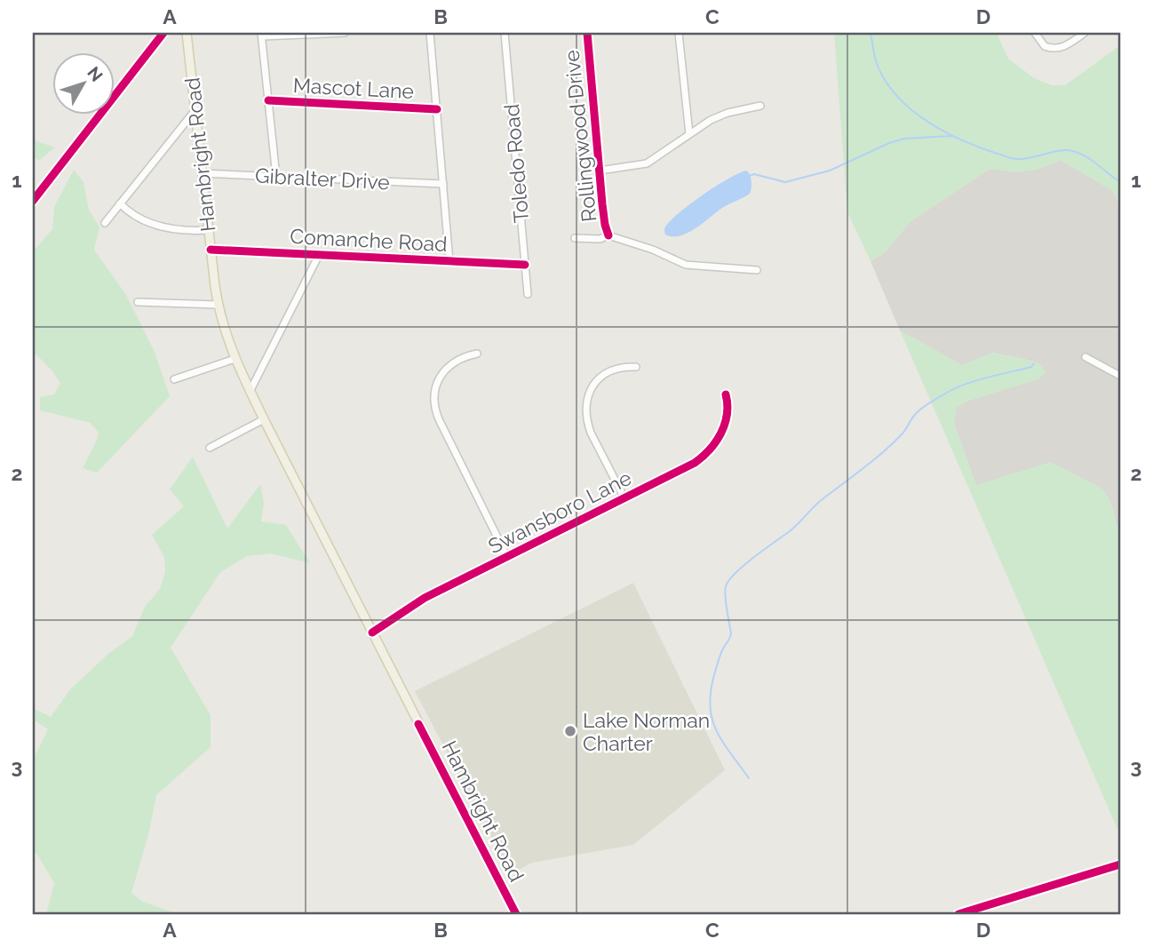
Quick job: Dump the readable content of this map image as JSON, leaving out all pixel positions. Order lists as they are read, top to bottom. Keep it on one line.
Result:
{"streets":{"main road":["Hambright Road"],"street":["Mascot Lane","Rollingwood Drive","Toledo Road","Gibralter Drive","Comanche Road","Swansboro Lane"]},"crossings":[["Hambright Road","Gibralter Drive"],["Hambright Road","Comanche Road"],["Hambright Road","Swansboro Lane"],["Toledo Road","Comanche Road"]],"places":["Lake Norman Charter"],"north":"top right","grid":{"columns":["A","B","C","D"],"rows":["1","2","3"]}}
